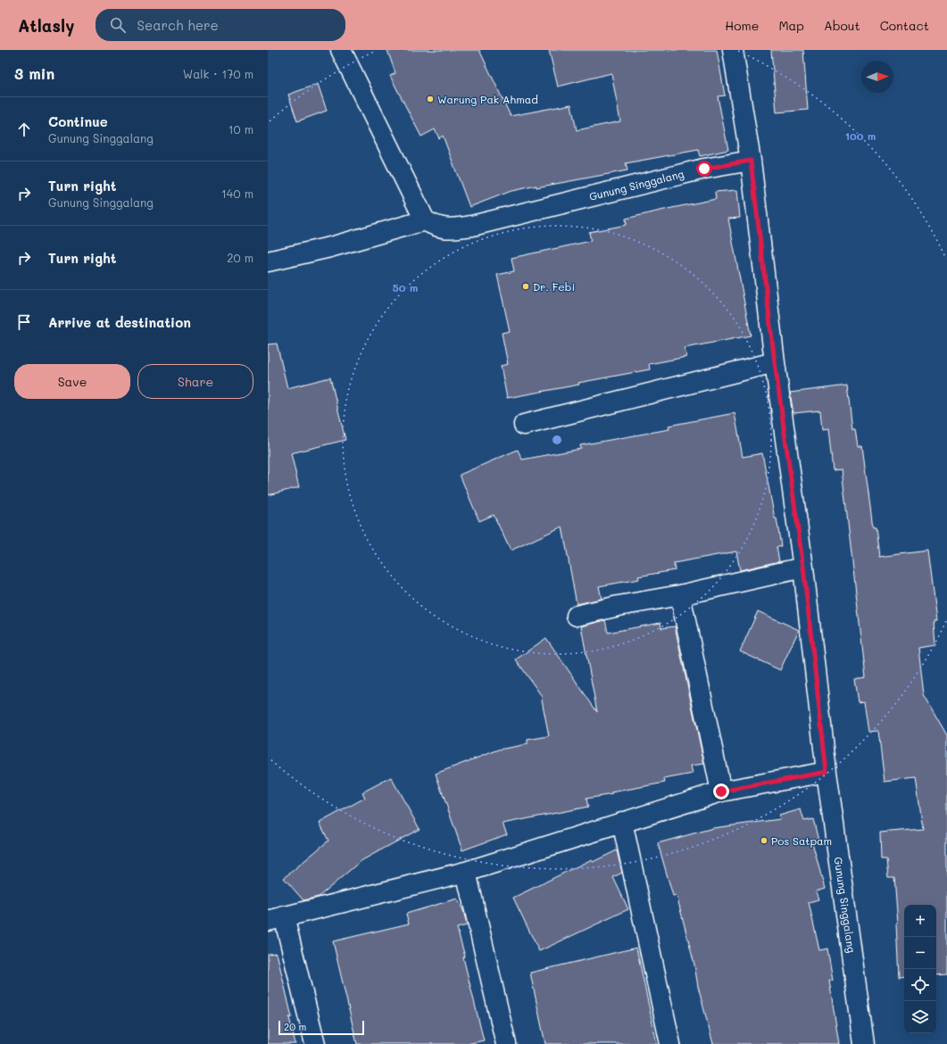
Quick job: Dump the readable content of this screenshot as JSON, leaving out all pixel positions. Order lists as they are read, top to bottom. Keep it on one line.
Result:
{"streets":{"street":["Gunung Singgalang"]},"places":["Warung Pak Ahmad","Dr. Febi","Pos Satpam"],"scale_bar":"20 m","north":"right","page":{"header":"Atlasly","search":"Search here","nav":["Home","Map","About","Contact"],"heading":["3 min","Walk · 170 m"],"list":[["Continue","Gunung Singgalang","10 m"],["Turn right","Gunung Singgalang","140 m"],["Turn right","20 m"],"Arrive at destination"],"buttons":["Save","Share"],"map_buttons":["+","−"],"scale":"20 m"},"rings":["100 m","50 m"]}
